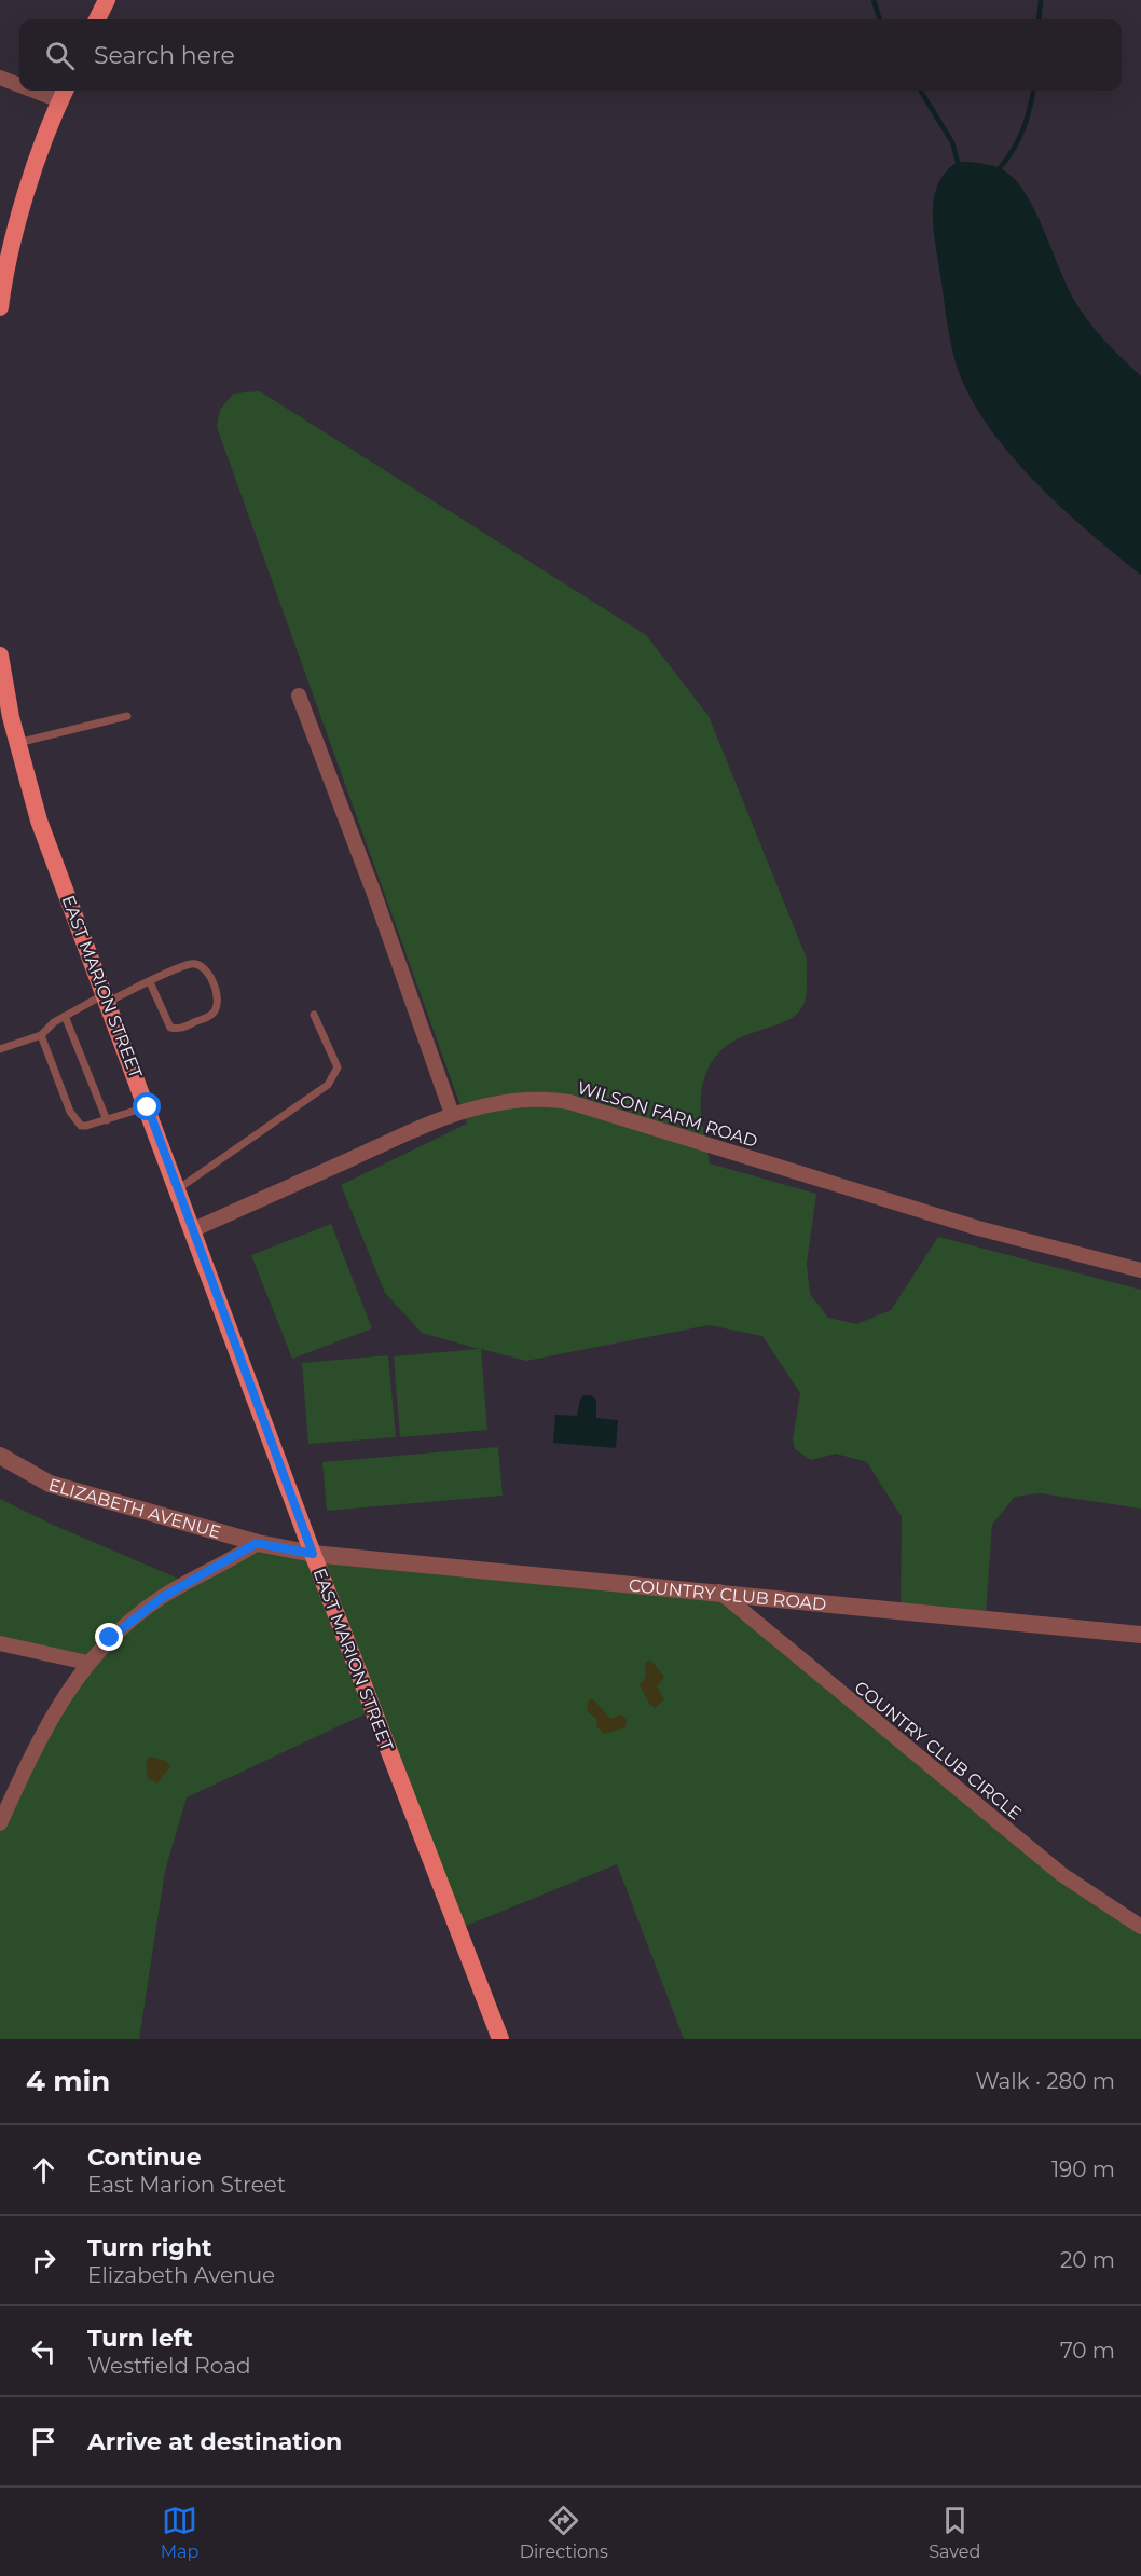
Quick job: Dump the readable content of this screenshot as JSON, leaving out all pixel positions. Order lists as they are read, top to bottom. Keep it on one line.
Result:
{"streets":{"main road":["EAST MARION STREET"],"street":["WILSON FARM ROAD","ELIZABETH AVENUE","COUNTRY CLUB ROAD","COUNTRY CLUB CIRCLE"]},"crossings":[["EAST MARION STREET","WILSON FARM ROAD"],["EAST MARION STREET","ELIZABETH AVENUE"],["EAST MARION STREET","COUNTRY CLUB ROAD"],["ELIZABETH AVENUE","COUNTRY CLUB ROAD"],["COUNTRY CLUB ROAD","COUNTRY CLUB CIRCLE"]],"page":{"search":"Search here","heading":["4 min","Walk · 280 m"],"list":[["Continue","East Marion Street","190 m"],["Turn right","Elizabeth Avenue","20 m"],["Turn left","Westfield Road","70 m"],"Arrive at destination"],"nav":["Map","Directions","Saved"]}}
